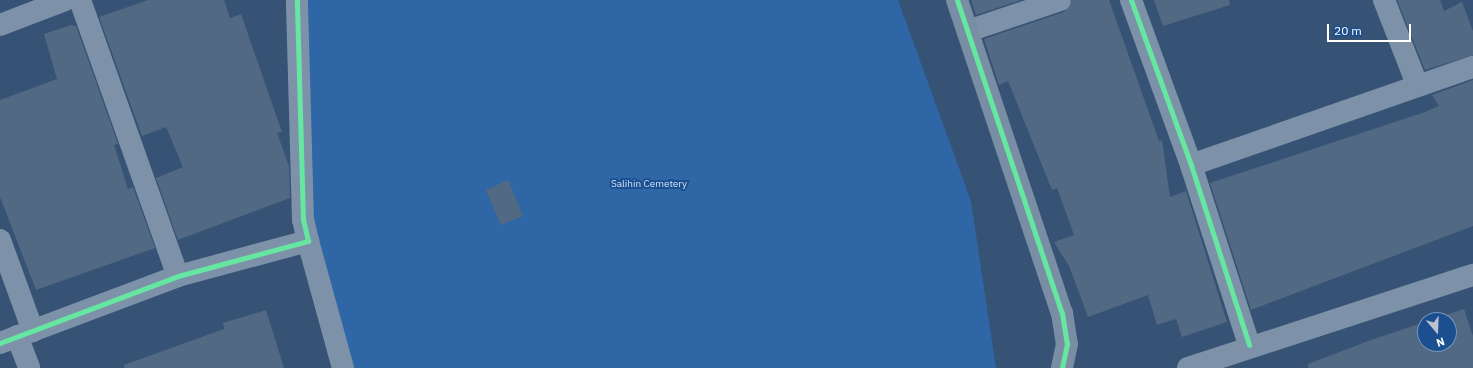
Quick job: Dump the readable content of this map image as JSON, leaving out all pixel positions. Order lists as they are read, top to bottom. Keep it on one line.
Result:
{"parks":["Salihin Cemetery"],"scale_bar":"20 m","north":"bottom"}
